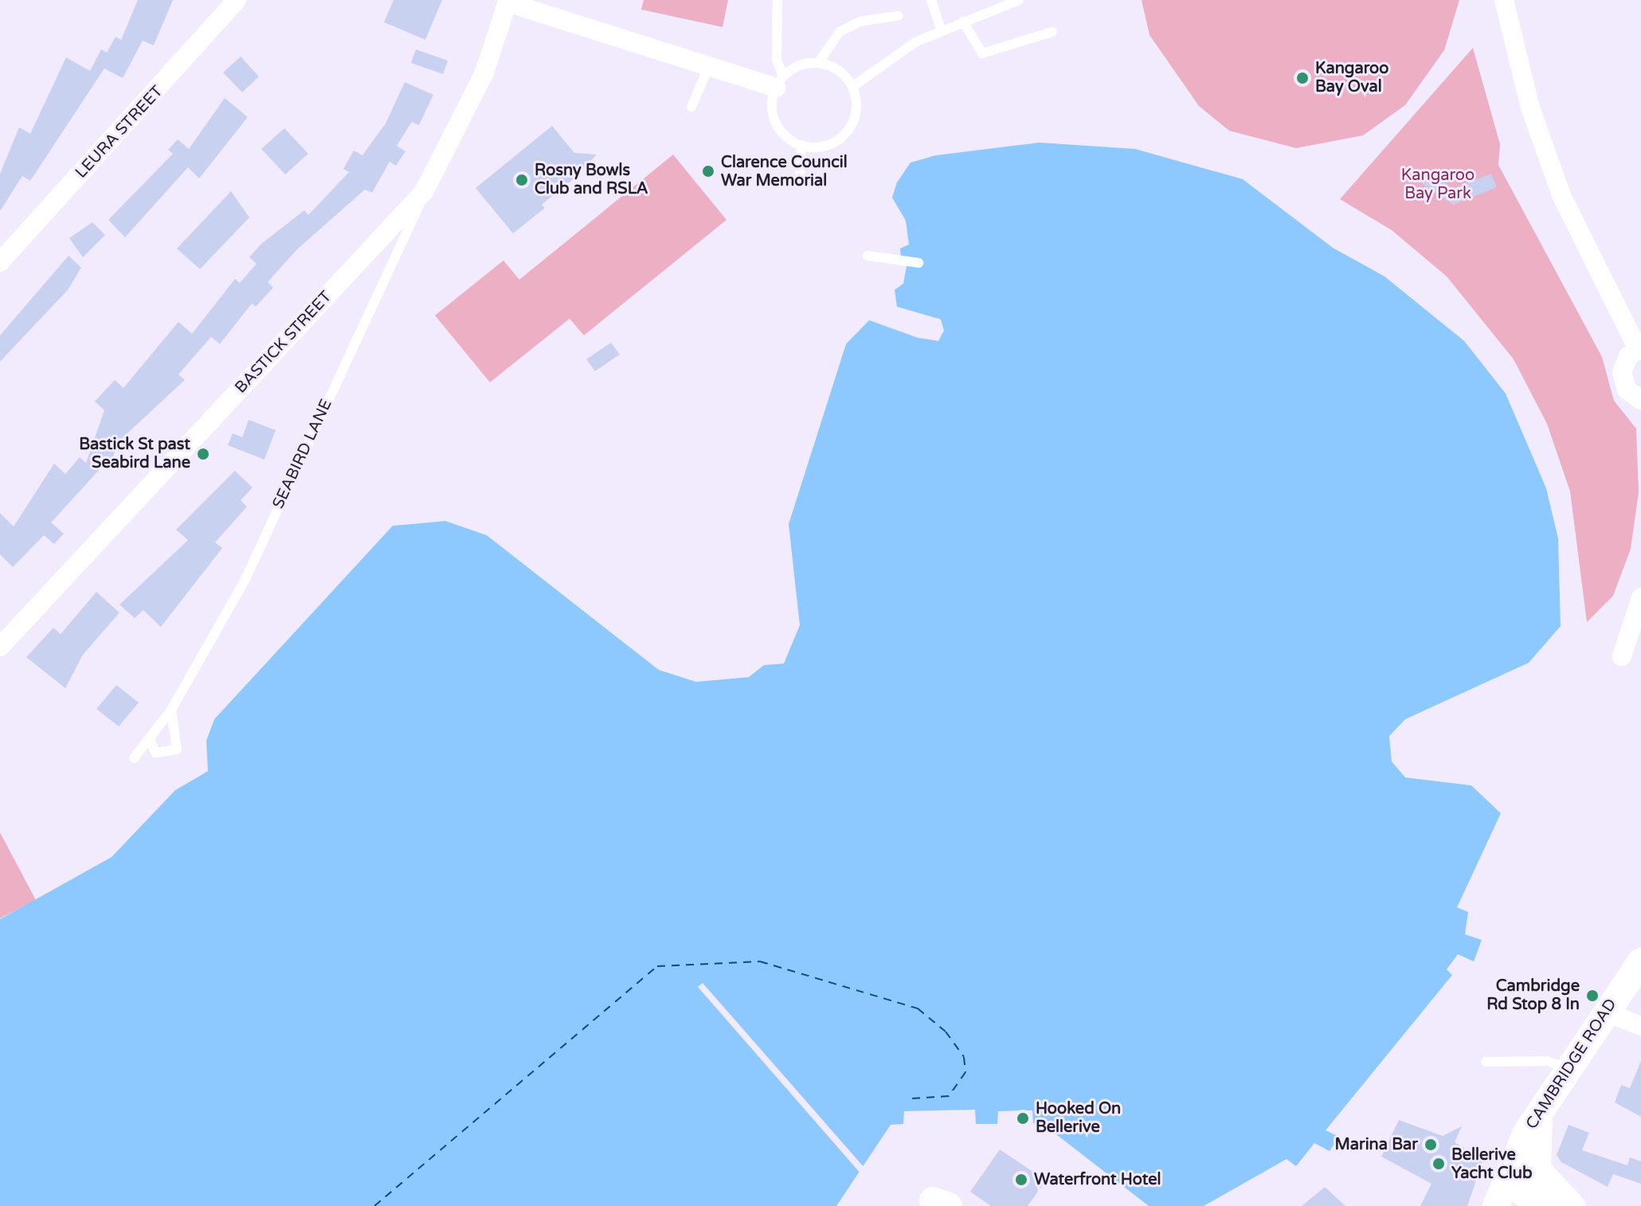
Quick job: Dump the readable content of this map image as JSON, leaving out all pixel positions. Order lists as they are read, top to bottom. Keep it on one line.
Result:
{"streets":{"main road":["CAMBRIDGE ROAD"],"street":["LEURA STREET","BASTICK STREET"],"lane":["SEABIRD LANE"]},"crossings":[["BASTICK STREET","SEABIRD LANE"]],"parks":["Kangaroo Bay Park"],"places":["Kangaroo Bay Oval","Clarence Council War Memorial","Rosny Bowls Club and RSLA","Bastick St past Seabird Lane","Cambridge Rd Stop 8 In","Hooked On Bellerive","Marina Bar","Bellerive Yacht Club","Waterfront Hotel"]}
